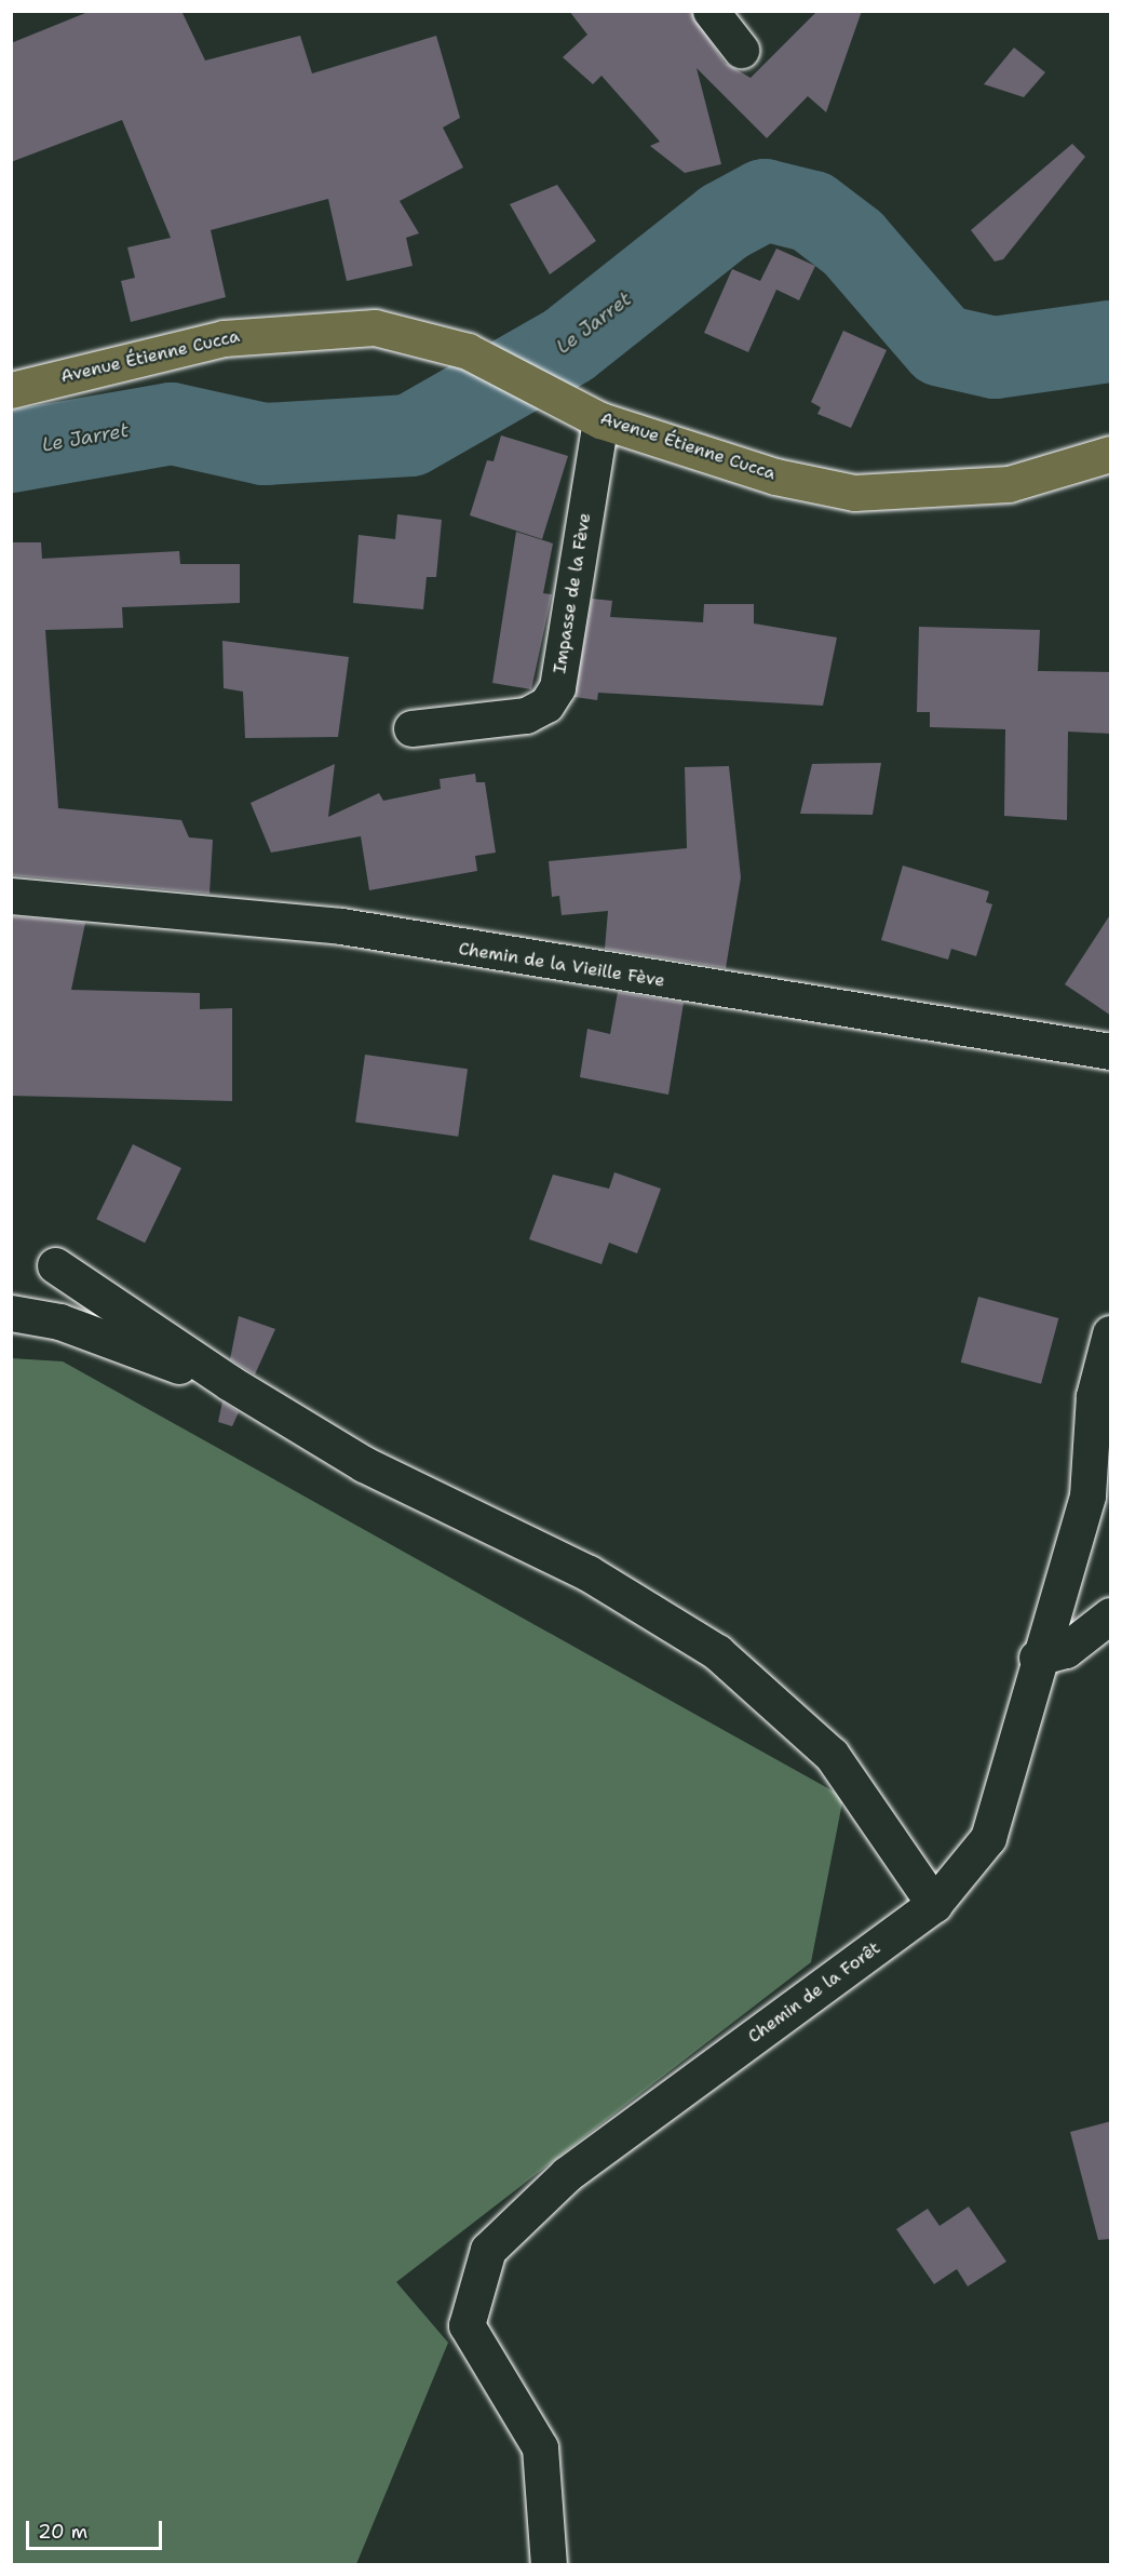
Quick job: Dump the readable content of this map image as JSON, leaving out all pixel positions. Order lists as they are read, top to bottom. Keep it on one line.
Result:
{"streets":{"main road":["Avenue Étienne Cucca"],"street":["Impasse de la Fève","Chemin de la Vieille Fève","Chemin de la Forêt"]},"crossings":[["Avenue Étienne Cucca","Impasse de la Fève"]],"water":["Le Jarret"],"scale_bar":"20 m"}
